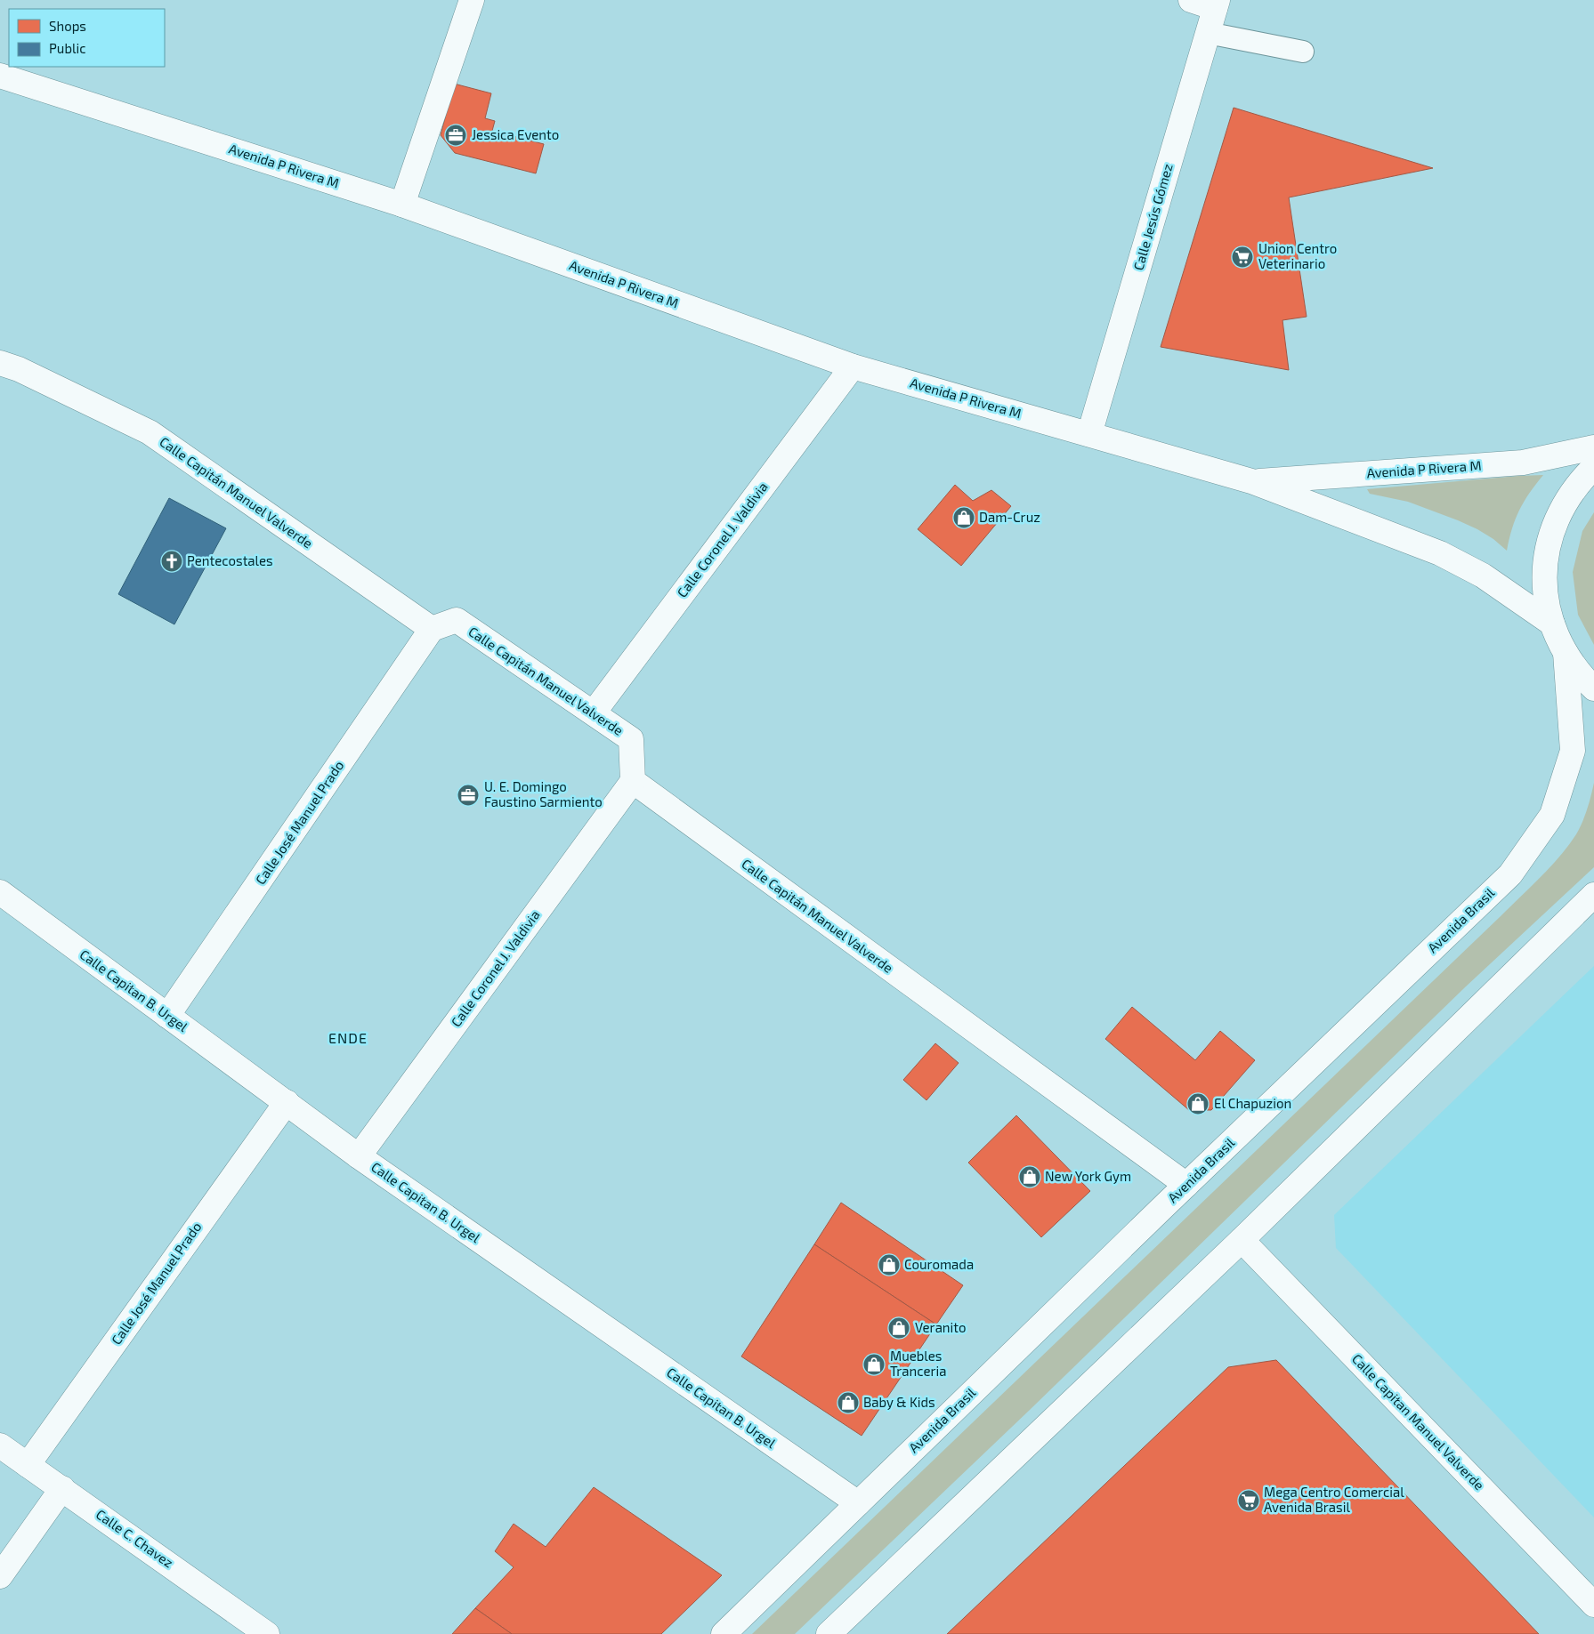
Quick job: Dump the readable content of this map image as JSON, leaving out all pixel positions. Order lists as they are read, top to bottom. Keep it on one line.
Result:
{"streets":{"street":["Avenida P Rivera M","Calle Jesús Gómez","Calle Capitán Manuel Valverde","Calle Coronel J. Valdivia","Calle José Manuel Prado","Avenida Brasil","Calle Capitan B. Urgel","Calle Capitan Manuel Valverde","Calle C. Chavez"]},"crossings":[["Avenida P Rivera M","Calle Jesús Gómez"],["Avenida P Rivera M","Calle Coronel J. Valdivia"],["Calle Capitán Manuel Valverde","Calle Coronel J. Valdivia"],["Calle Capitán Manuel Valverde","Calle José Manuel Prado"],["Calle Capitán Manuel Valverde","Avenida Brasil"],["Calle Coronel J. Valdivia","Calle Capitan B. Urgel"],["Calle José Manuel Prado","Calle Capitan B. Urgel"],["Calle José Manuel Prado","Calle C. Chavez"],["Avenida Brasil","Calle Capitan B. Urgel"]],"districts":["ENDE"],"places":{"office":["Jessica Evento","U. E. Domingo Faustino Sarmiento"],"supermarket":["Union Centro Veterinario","Mega Centro Comercial Avenida Brasil"],"shop":["Dam-Cruz","El Chapuzion","New York Gym","Couromada","Veranito","Muebles Tranceria","Baby & Kids"],"church":["Pentecostales"]},"legend":["Shops","Public"]}
